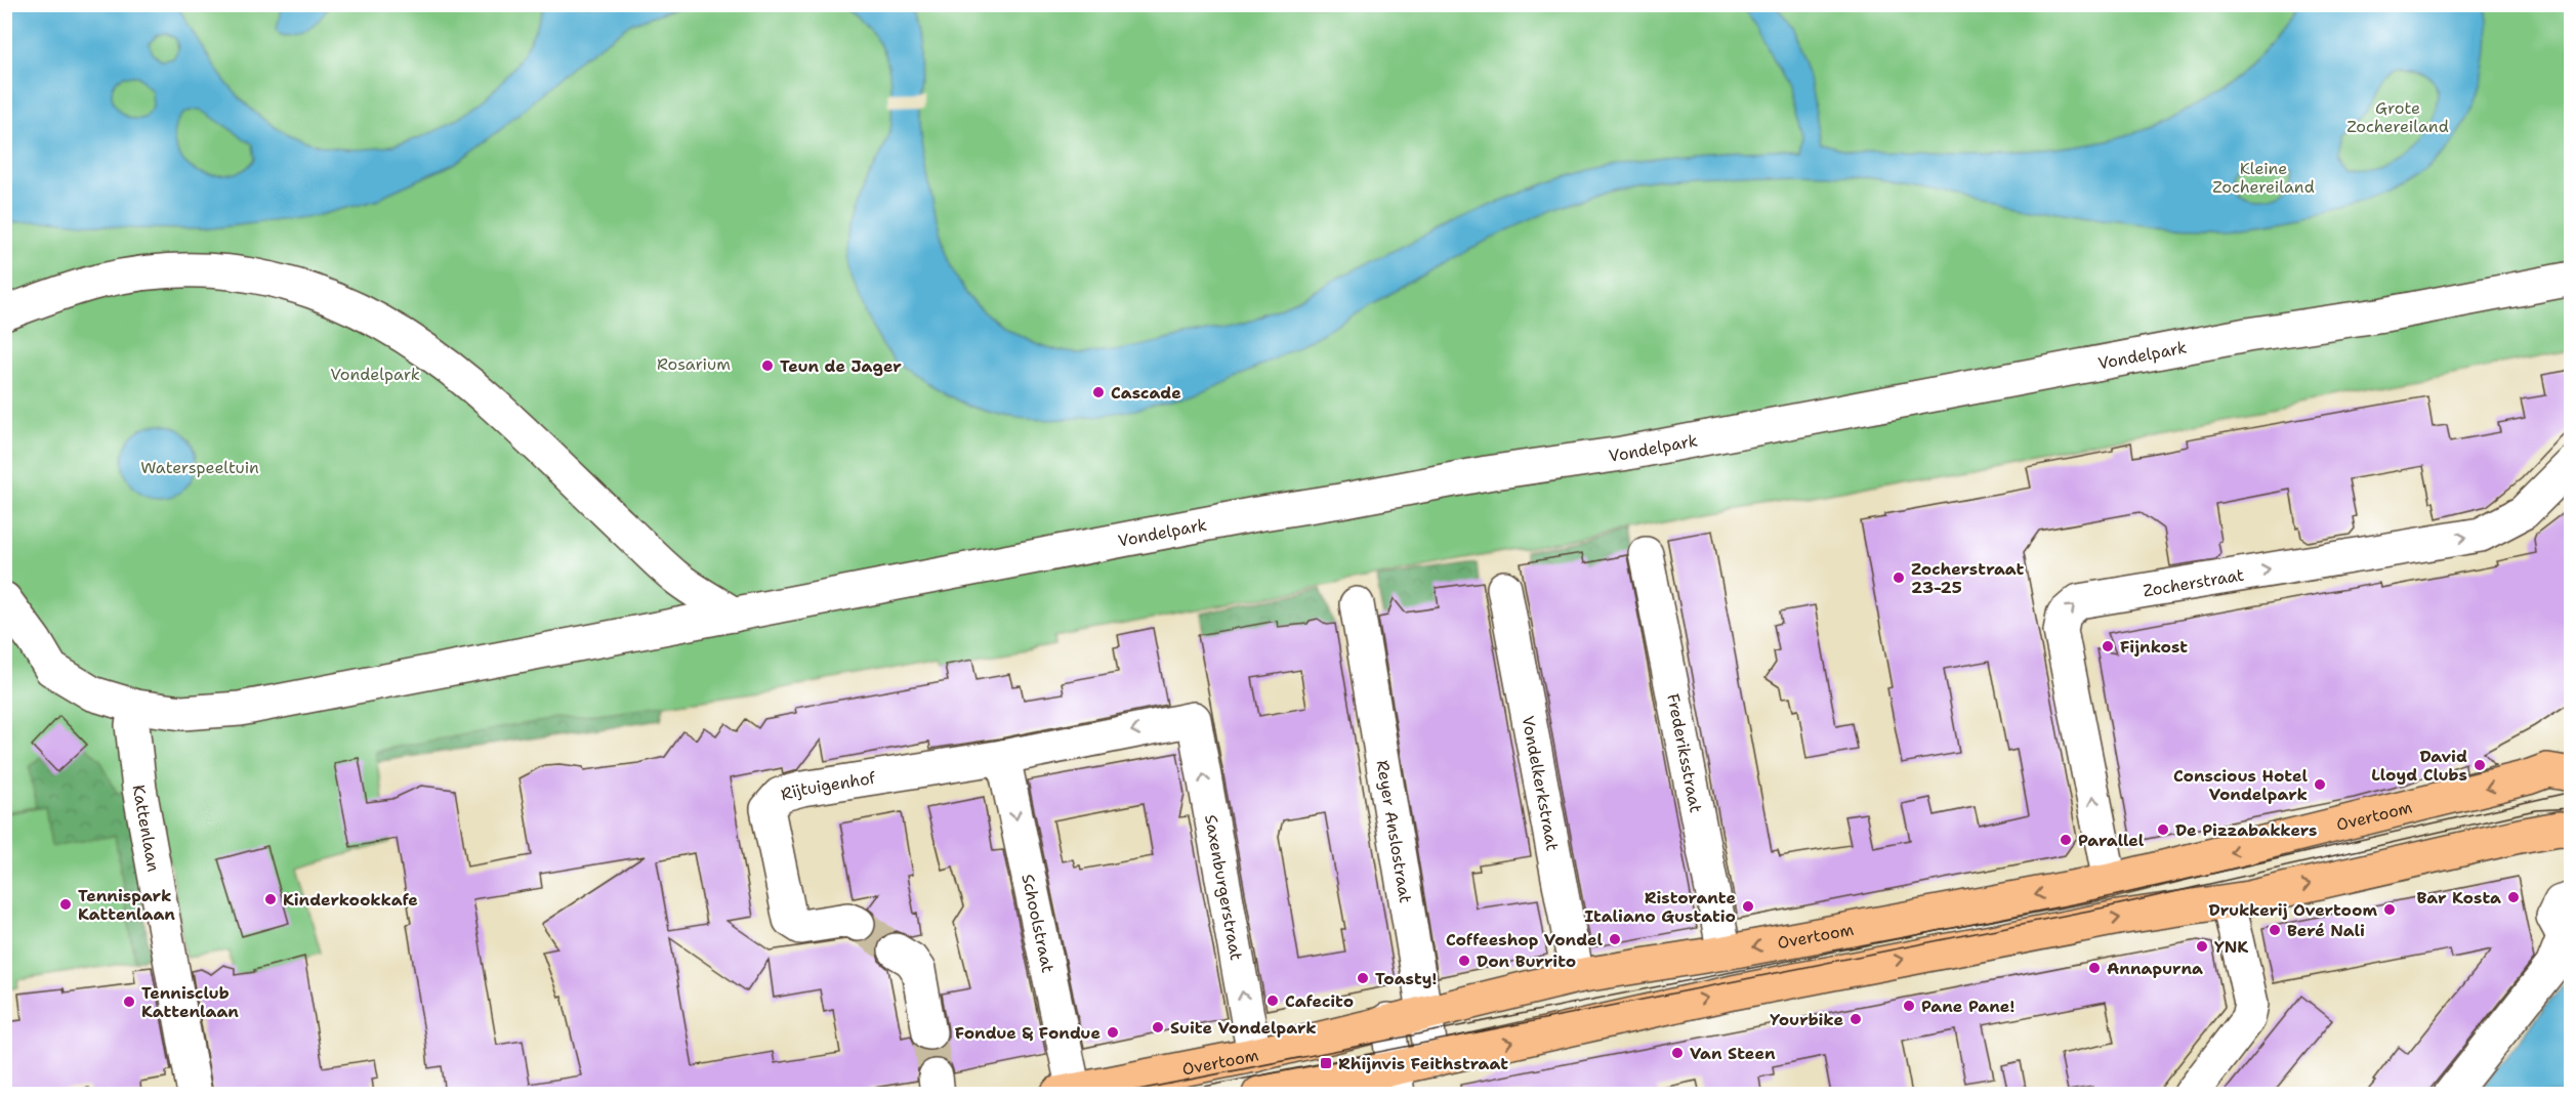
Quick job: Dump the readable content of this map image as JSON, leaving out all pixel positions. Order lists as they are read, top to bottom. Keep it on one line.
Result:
{"streets":{"main road":["Overtoom"],"street":["Vondelpark","Zocherstraat","Frederiksstraat","Vondelkerkstraat","Rijtuigenhof","Kattenlaan","Reyer Anslostraat","Saxenburgerstraat","Schoolstraat"]},"crossings":[["Vondelpark","Kattenlaan"],["Zocherstraat","Overtoom"],["Frederiksstraat","Overtoom"],["Vondelkerkstraat","Overtoom"],["Rijtuigenhof","Saxenburgerstraat"],["Rijtuigenhof","Schoolstraat"],["Overtoom","Reyer Anslostraat"],["Overtoom","Saxenburgerstraat"],["Overtoom","Schoolstraat"]],"one_way":["Saxenburgerstraat","Schoolstraat"],"parks":["Grote Zochereiland","Kleine Zochereiland","Rosarium","Vondelpark","Waterspeeltuin"],"places":{"other":["Teun de Jager","Cascade","Zocherstraat 23-25","Fijnkost","David Lloyd Clubs","Conscious Hotel Vondelpark","De Pizzabakkers","Parallel","Bar Kosta","Kinderkookkafe","Tennispark Kattenlaan","Ristorante Italiano Gustatio","Drukkerij Overtoom","Beré Nali","Coffeeshop Vondel","YNK","Don Burrito","Annapurna","Toasty!","Cafecito","Tennisclub Kattenlaan","Pane Pane!","Yourbike","Suite Vondelpark","Fondue & Fondue","Van Steen"],"transit":["Rhijnvis Feithstraat"]}}
